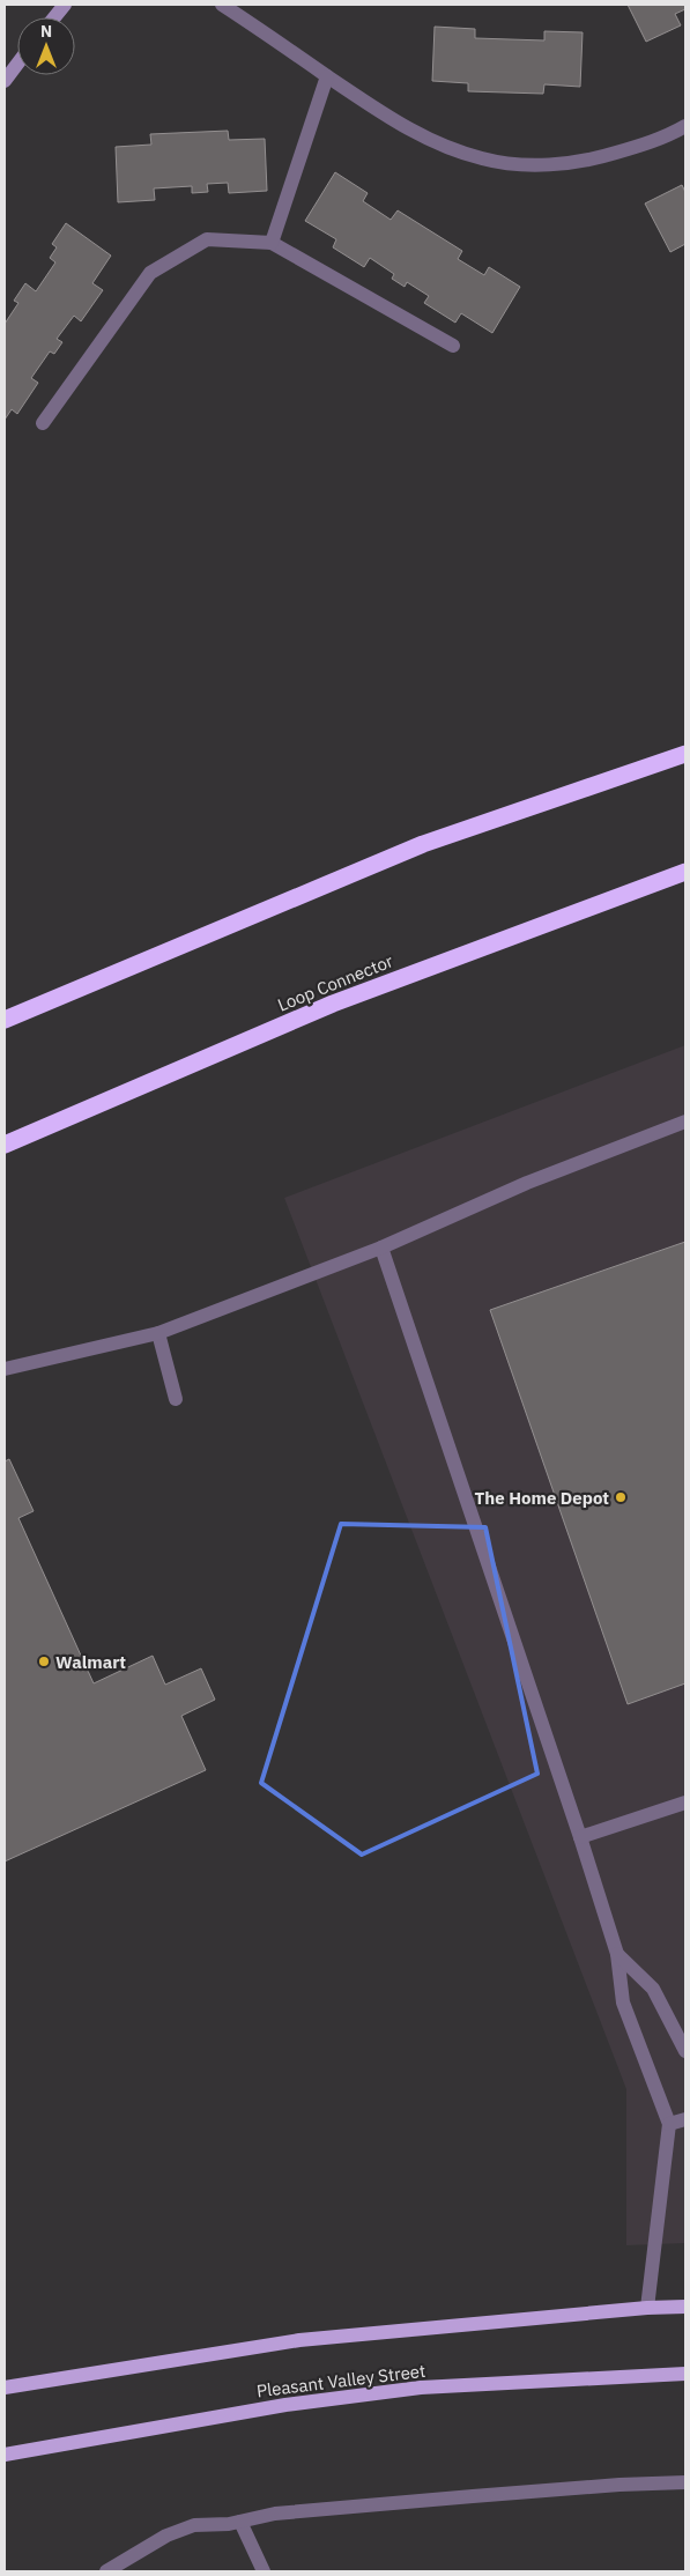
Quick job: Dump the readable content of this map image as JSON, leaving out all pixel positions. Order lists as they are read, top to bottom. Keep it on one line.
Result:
{"streets":{"highway":["Loop Connector"],"main road":["Pleasant Valley Street"]},"places":["The Home Depot","Walmart"],"north":"top"}
